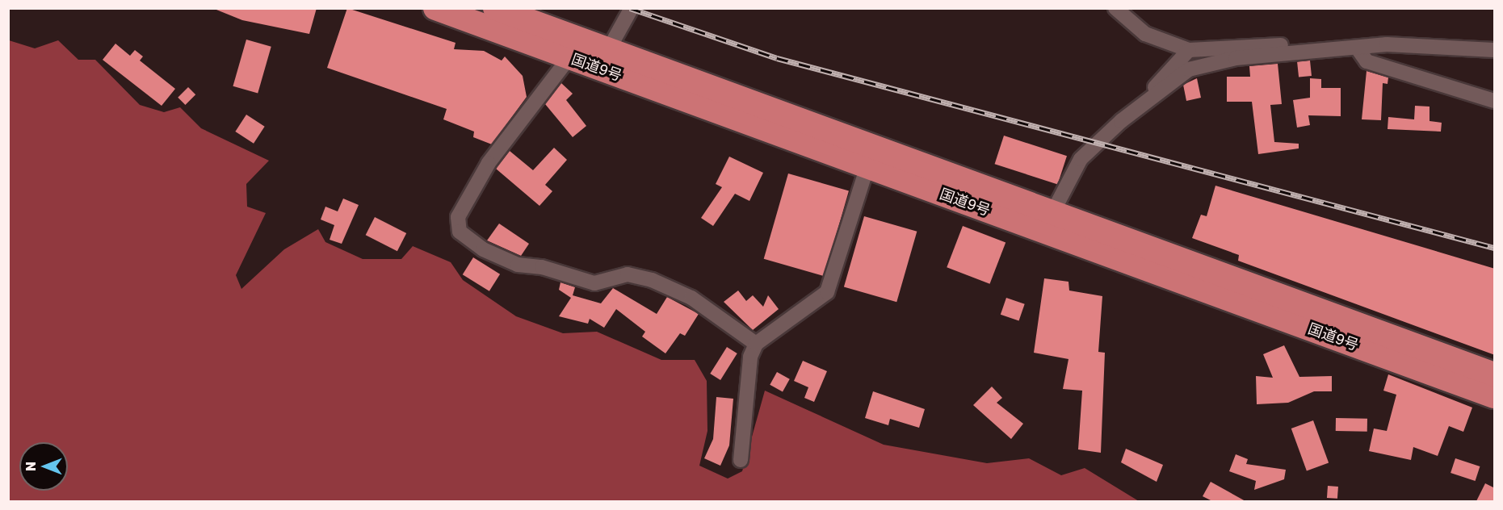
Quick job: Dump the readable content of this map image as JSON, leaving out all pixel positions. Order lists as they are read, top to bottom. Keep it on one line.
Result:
{"streets":{"highway":["国道9号"]},"north":"left"}
